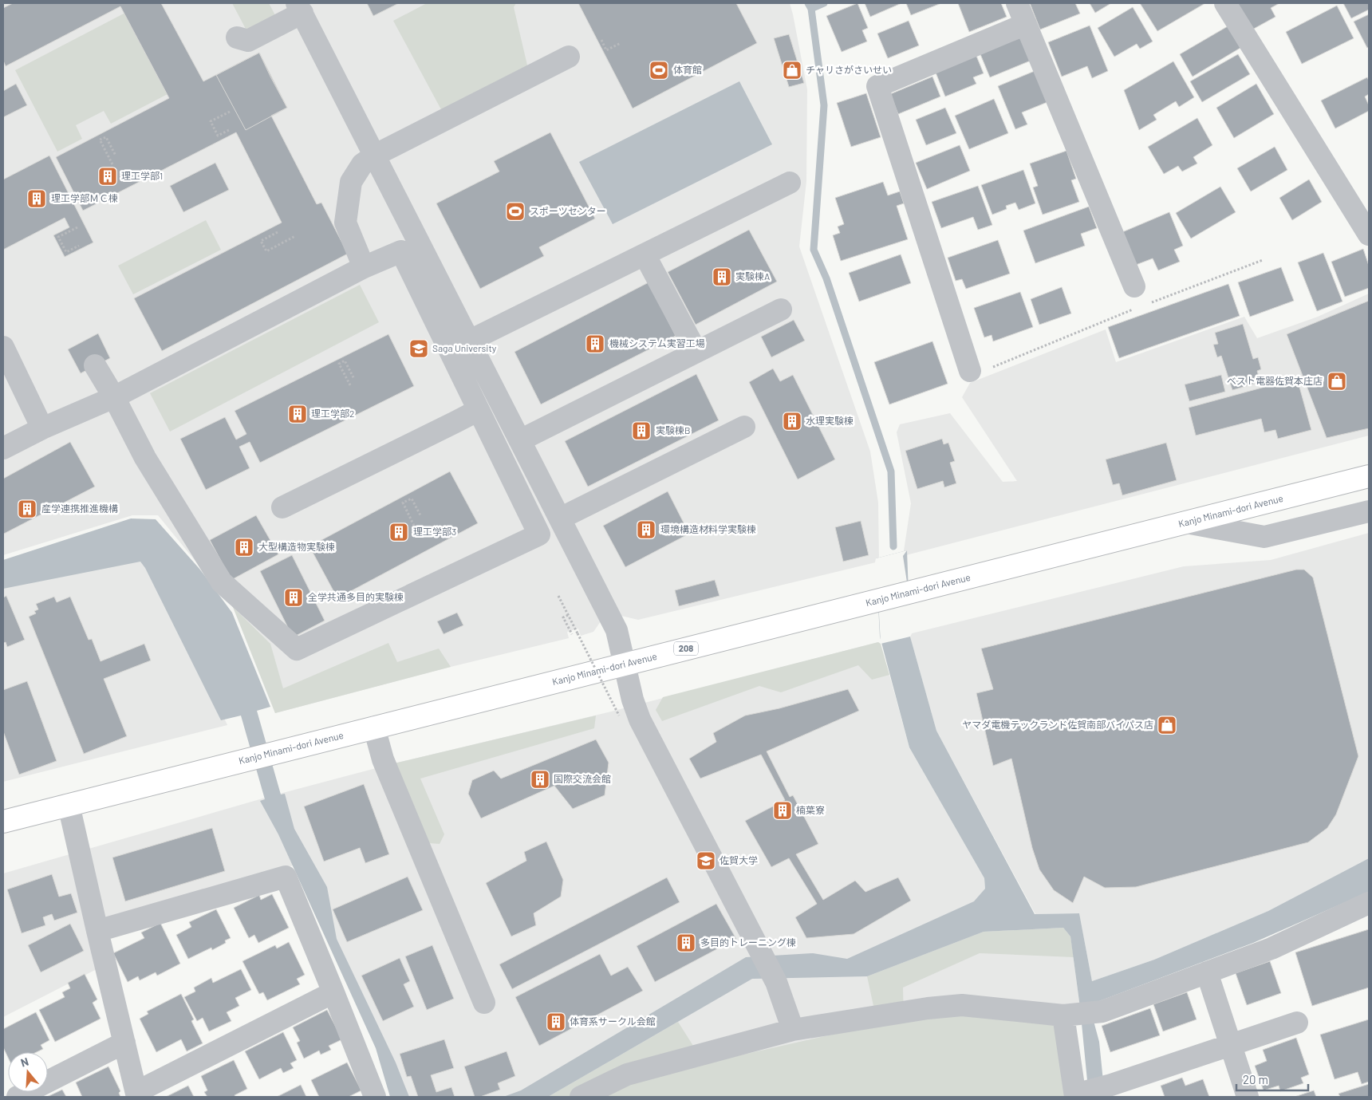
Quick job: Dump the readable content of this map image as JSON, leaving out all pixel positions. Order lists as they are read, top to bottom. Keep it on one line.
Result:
{"streets":{"highway":["Kanjo Minami-dori Avenue","208"]},"places":{"sports":["体育館","スポーツセンター"],"shop":["チャリさがさいせい","ベスト電器佐賀本庄店","ヤマダ電機テックランド佐賀南部バイパス店"],"building":["理工学部1","理工学部ＭＣ棟","実験棟A","機械システム実習工場","理工学部2","水理実験棟","実験棟B","産学連携推進機構","環境構造材料学実験棟","理工学部3","大型構造物実験棟","全学共通多目的実験棟","国際交流会館","楠葉寮","多目的トレーニング棟","体育系サークル会館"],"school or university":["Saga University","佐賀大学"]},"scale_bar":"20 m","north":"top"}
